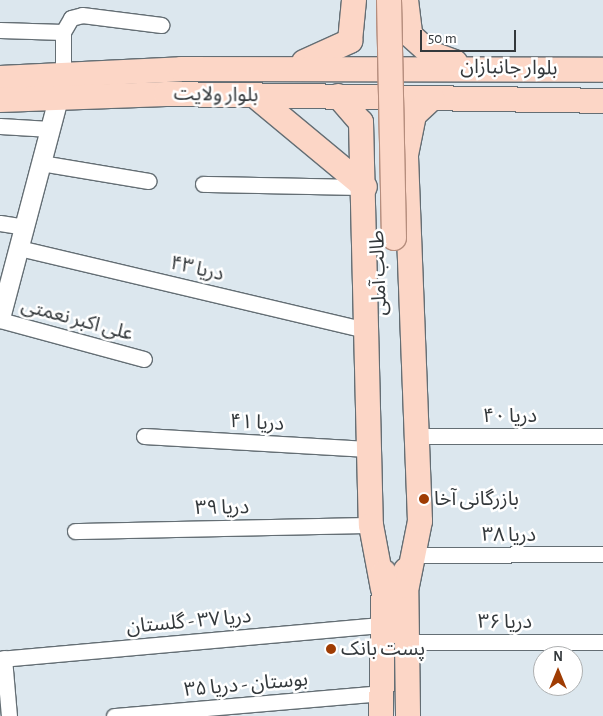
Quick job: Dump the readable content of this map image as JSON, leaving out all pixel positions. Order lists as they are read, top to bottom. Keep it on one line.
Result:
{"streets":{"main road":["بلوار جانبازان","بلوار ولایت","طالب آملی"],"street":["دریا ۴۳","علی اکبر نعمتی","دریا ۴۰","دریا ۴۱","دریا ۳۹","دریا ۳۸","دریا ۳۷ - گلستان","دریا ۳۶","بوستان - دریا ۳۵"]},"crossings":[["بلوار جانبازان","بلوار ولایت"],["طالب آملی","دریا ۳۸"]],"places":["بازرگانی آخا","پست بانک"],"scale_bar":"50 m","north":"top"}
